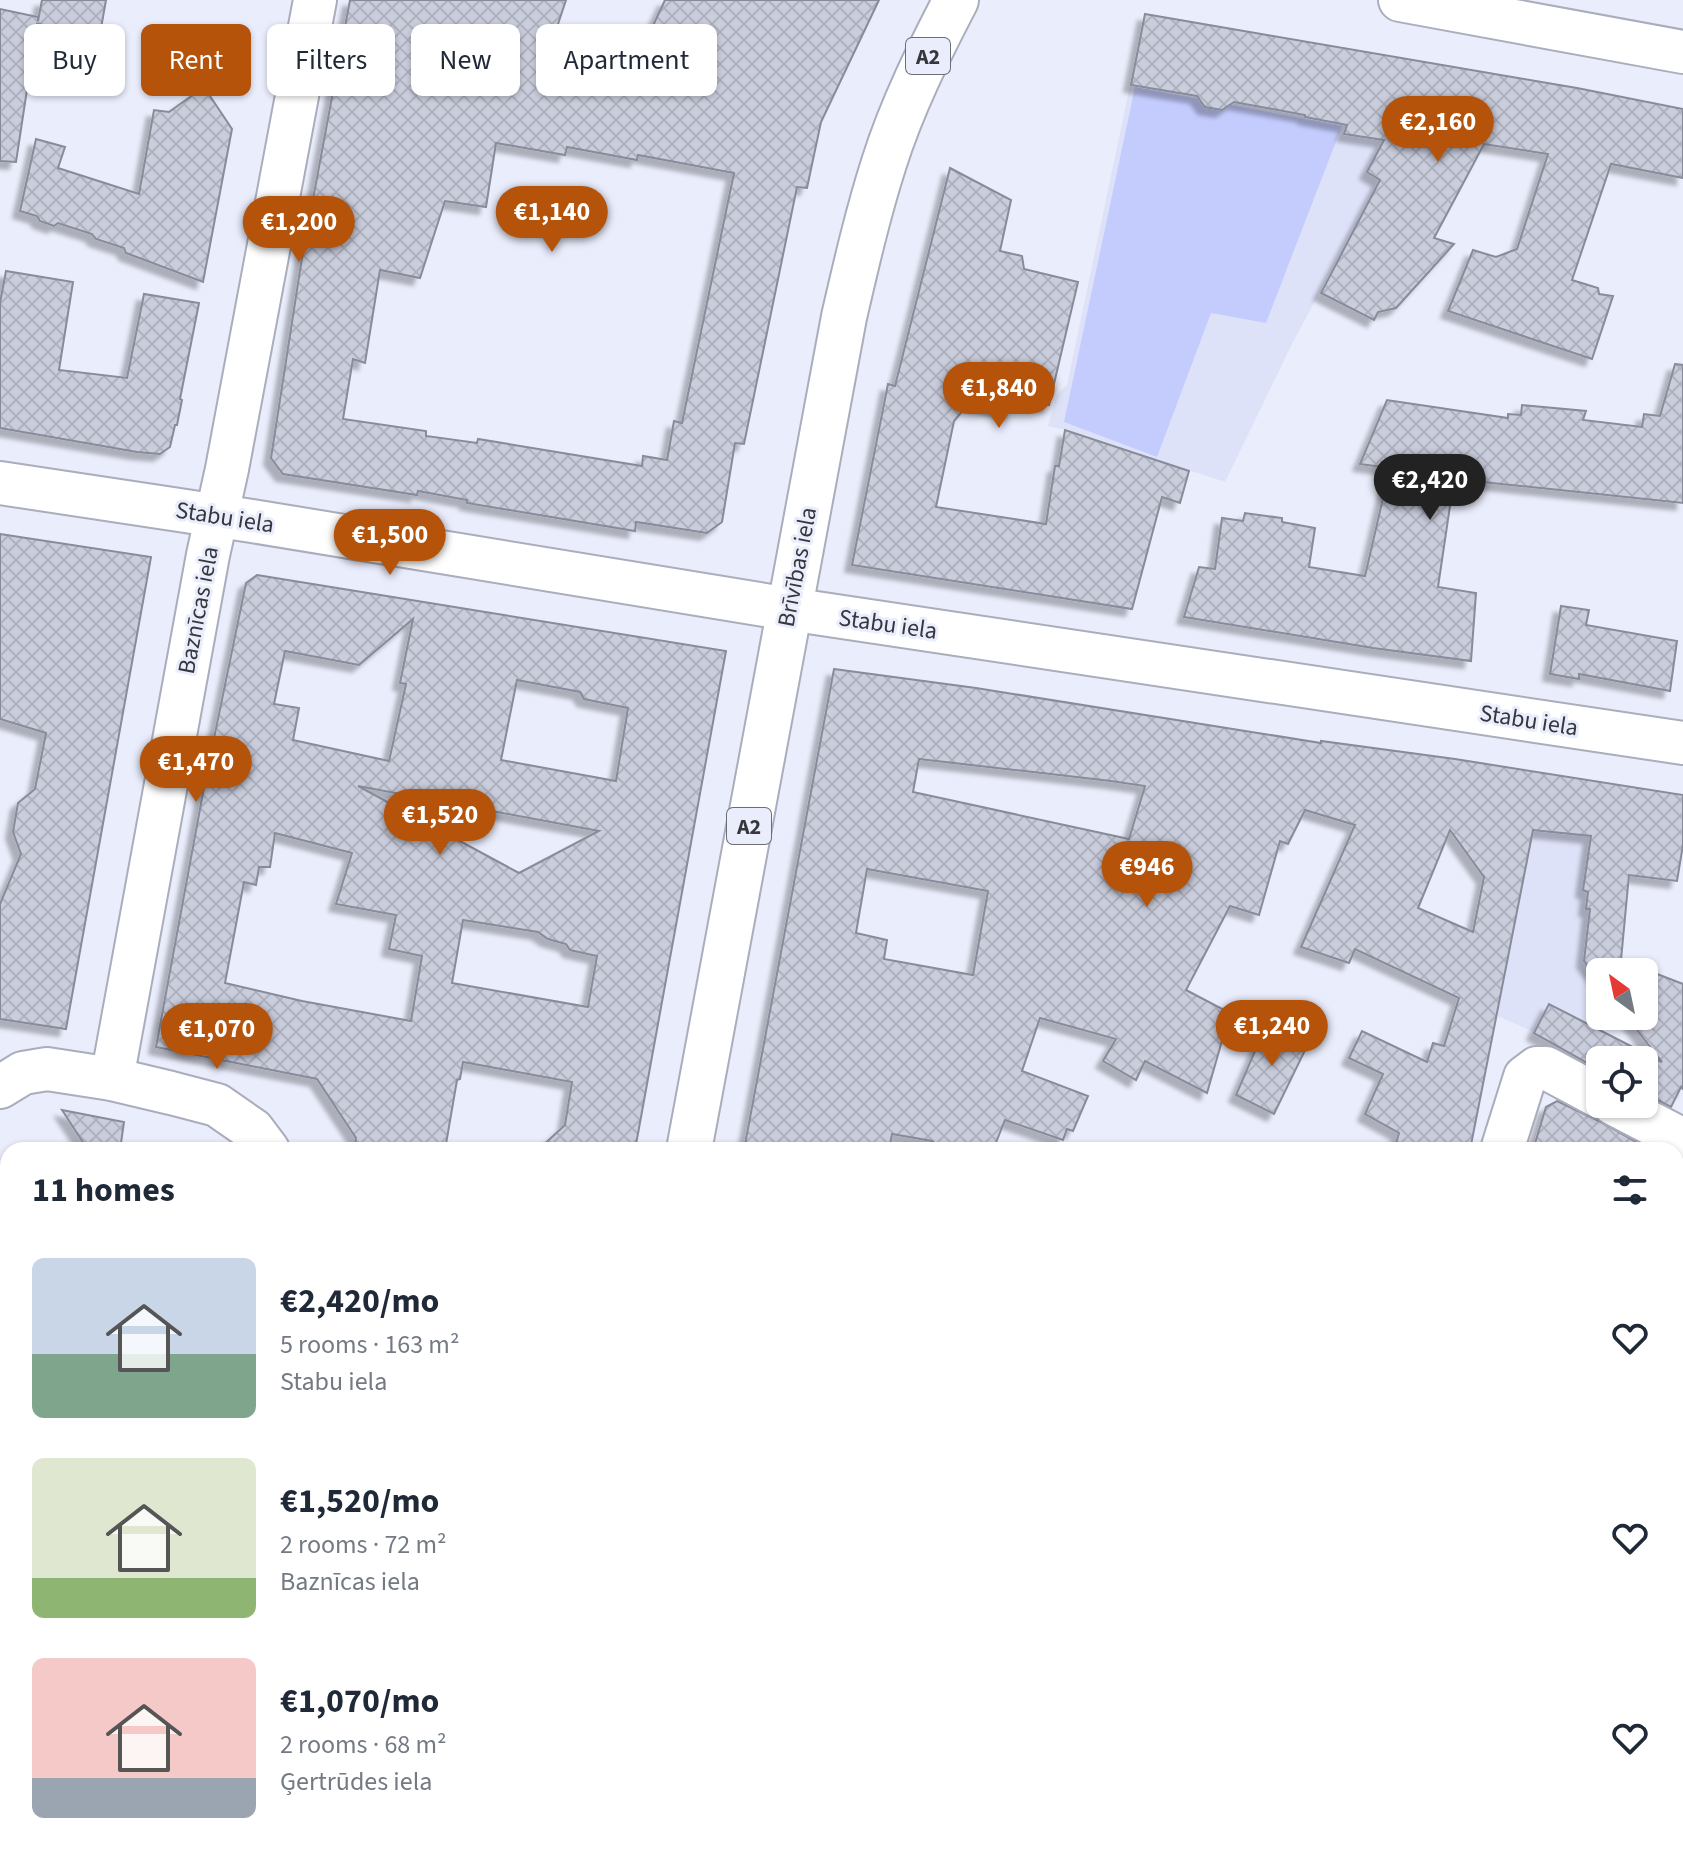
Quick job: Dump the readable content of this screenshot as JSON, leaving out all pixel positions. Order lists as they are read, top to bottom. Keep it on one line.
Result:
{"streets":{"highway":["A2","Brīvības iela"],"street":["Stabu iela","Baznīcas iela"]},"crossings":[["Stabu iela","Brīvības iela"],["Stabu iela","Baznīcas iela"]],"north":"top left","page":{"chip":["Buy","Rent","Filters","New","Apartment"],"price":["€2,160","€1,140","€1,200","€1,840","€2,420","€1,500","€1,470","€1,520","€946","€1,240","€1,070"],"heading":"11 homes","list":[{"name":"€2,420/mo","note":"5 rooms · 163 m² · Stabu iela"},{"name":"€1,520/mo","note":"2 rooms · 72 m² · Baznīcas iela"},{"name":"€1,070/mo","note":"2 rooms · 68 m² · Ģertrūdes iela"}]}}
